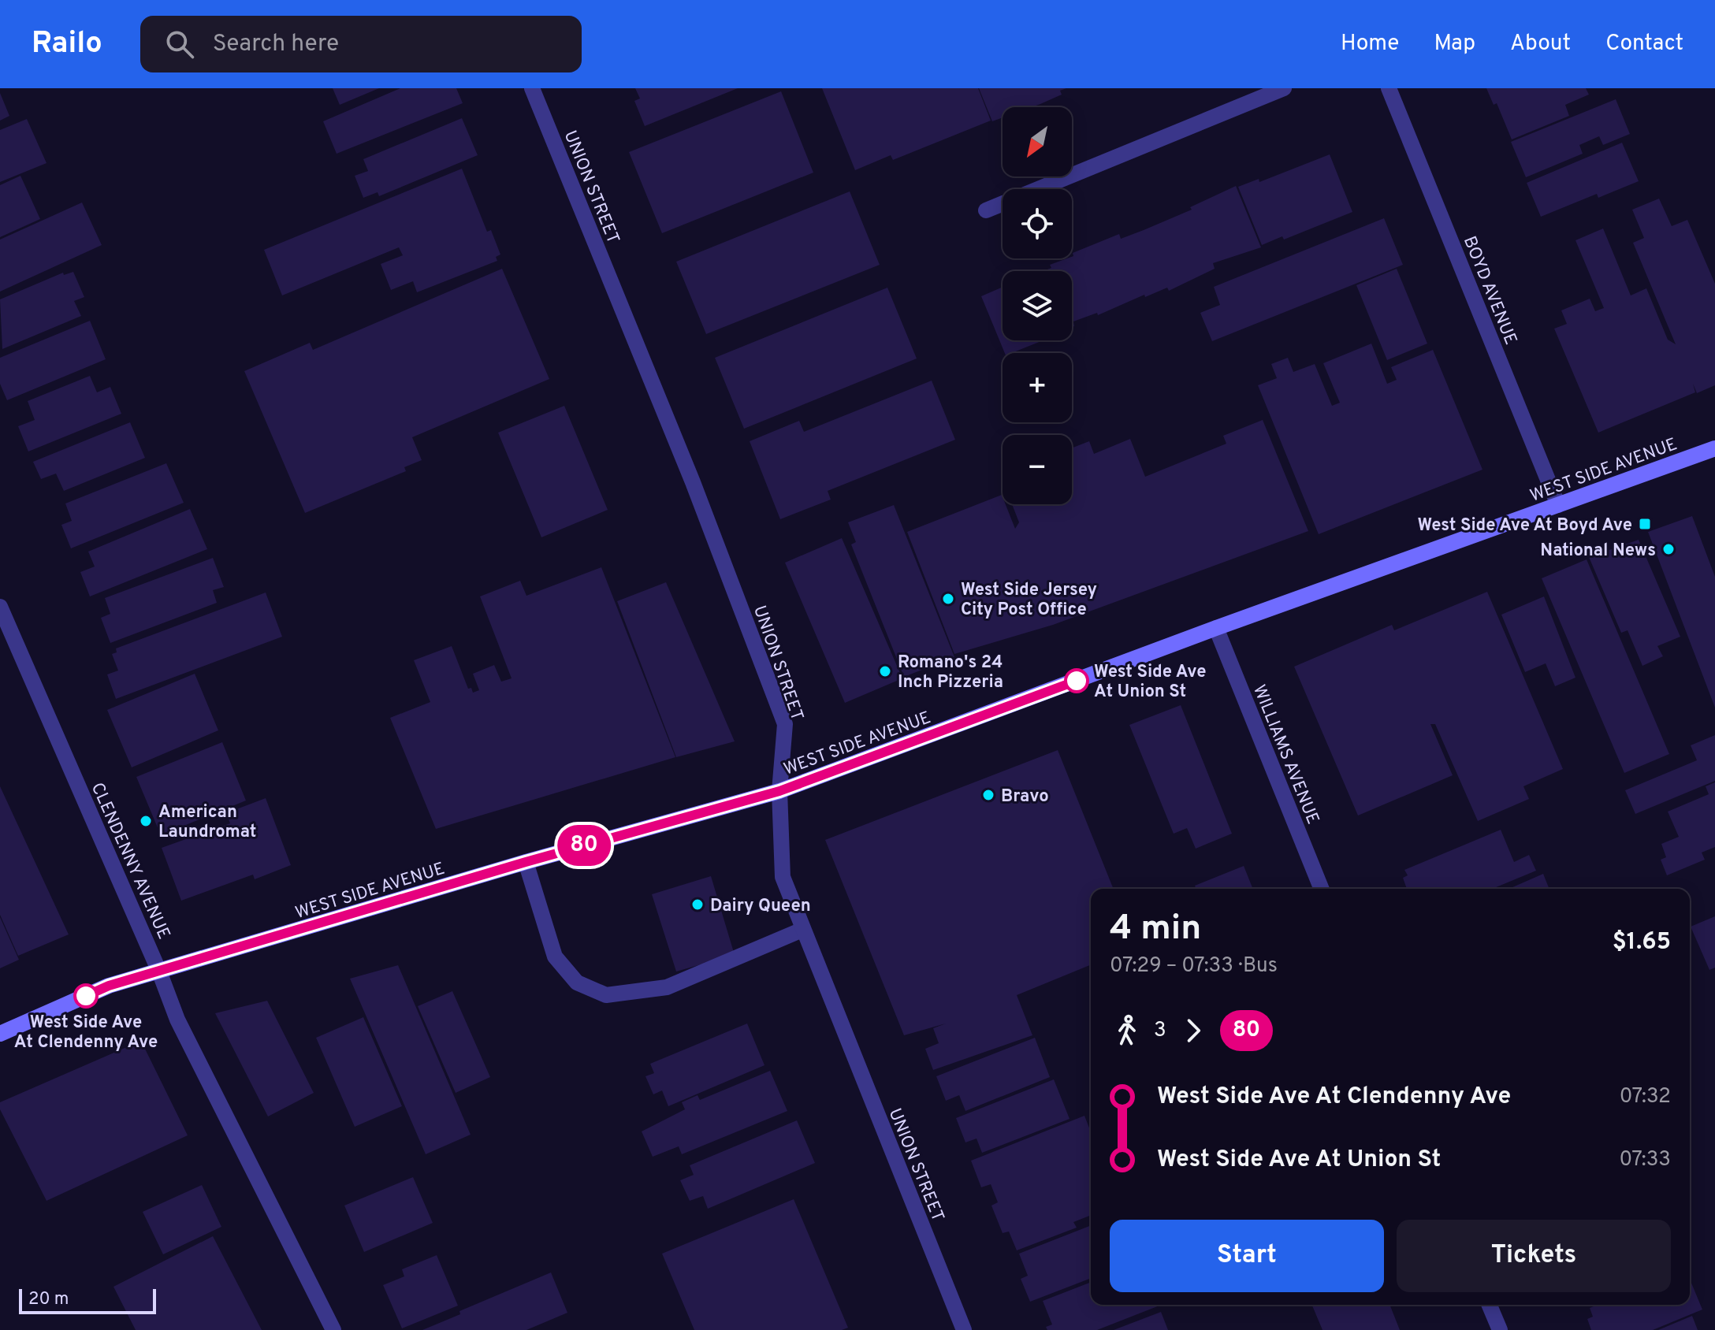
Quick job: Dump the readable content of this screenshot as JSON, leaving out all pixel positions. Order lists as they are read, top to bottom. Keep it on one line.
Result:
{"streets":{"main road":["WEST SIDE AVENUE"],"street":["UNION STREET","BOYD AVENUE","WILLIAMS AVENUE","CLENDENNY AVENUE"]},"crossings":[["UNION STREET","WEST SIDE AVENUE"],["BOYD AVENUE","WEST SIDE AVENUE"],["WEST SIDE AVENUE","WILLIAMS AVENUE"],["WEST SIDE AVENUE","CLENDENNY AVENUE"]],"places":{"transit":["West Side Ave At Boyd Ave"],"other":["National News","West Side Jersey City Post Office","Romano's 24 Inch Pizzeria","West Side Ave At Union St","Bravo","American Laundromat","Dairy Queen","West Side Ave At Clendenny Ave"]},"lines":["bus line 80"],"scale_bar":"20 m","north":"bottom left","page":{"header":"Railo","search":"Search here","nav":["Home","Map","About","Contact"],"on_map":"80","map_buttons":["+","−"],"heading":["4 min","07:29 – 07:33 · Bus","$1.65"],"legs":["3","80"],"list":[{"name":"West Side Ave At Clendenny Ave","value":"07:32"},{"name":"West Side Ave At Union St","value":"07:33"}],"buttons":["Start","Tickets"],"scale":"20 m"}}
